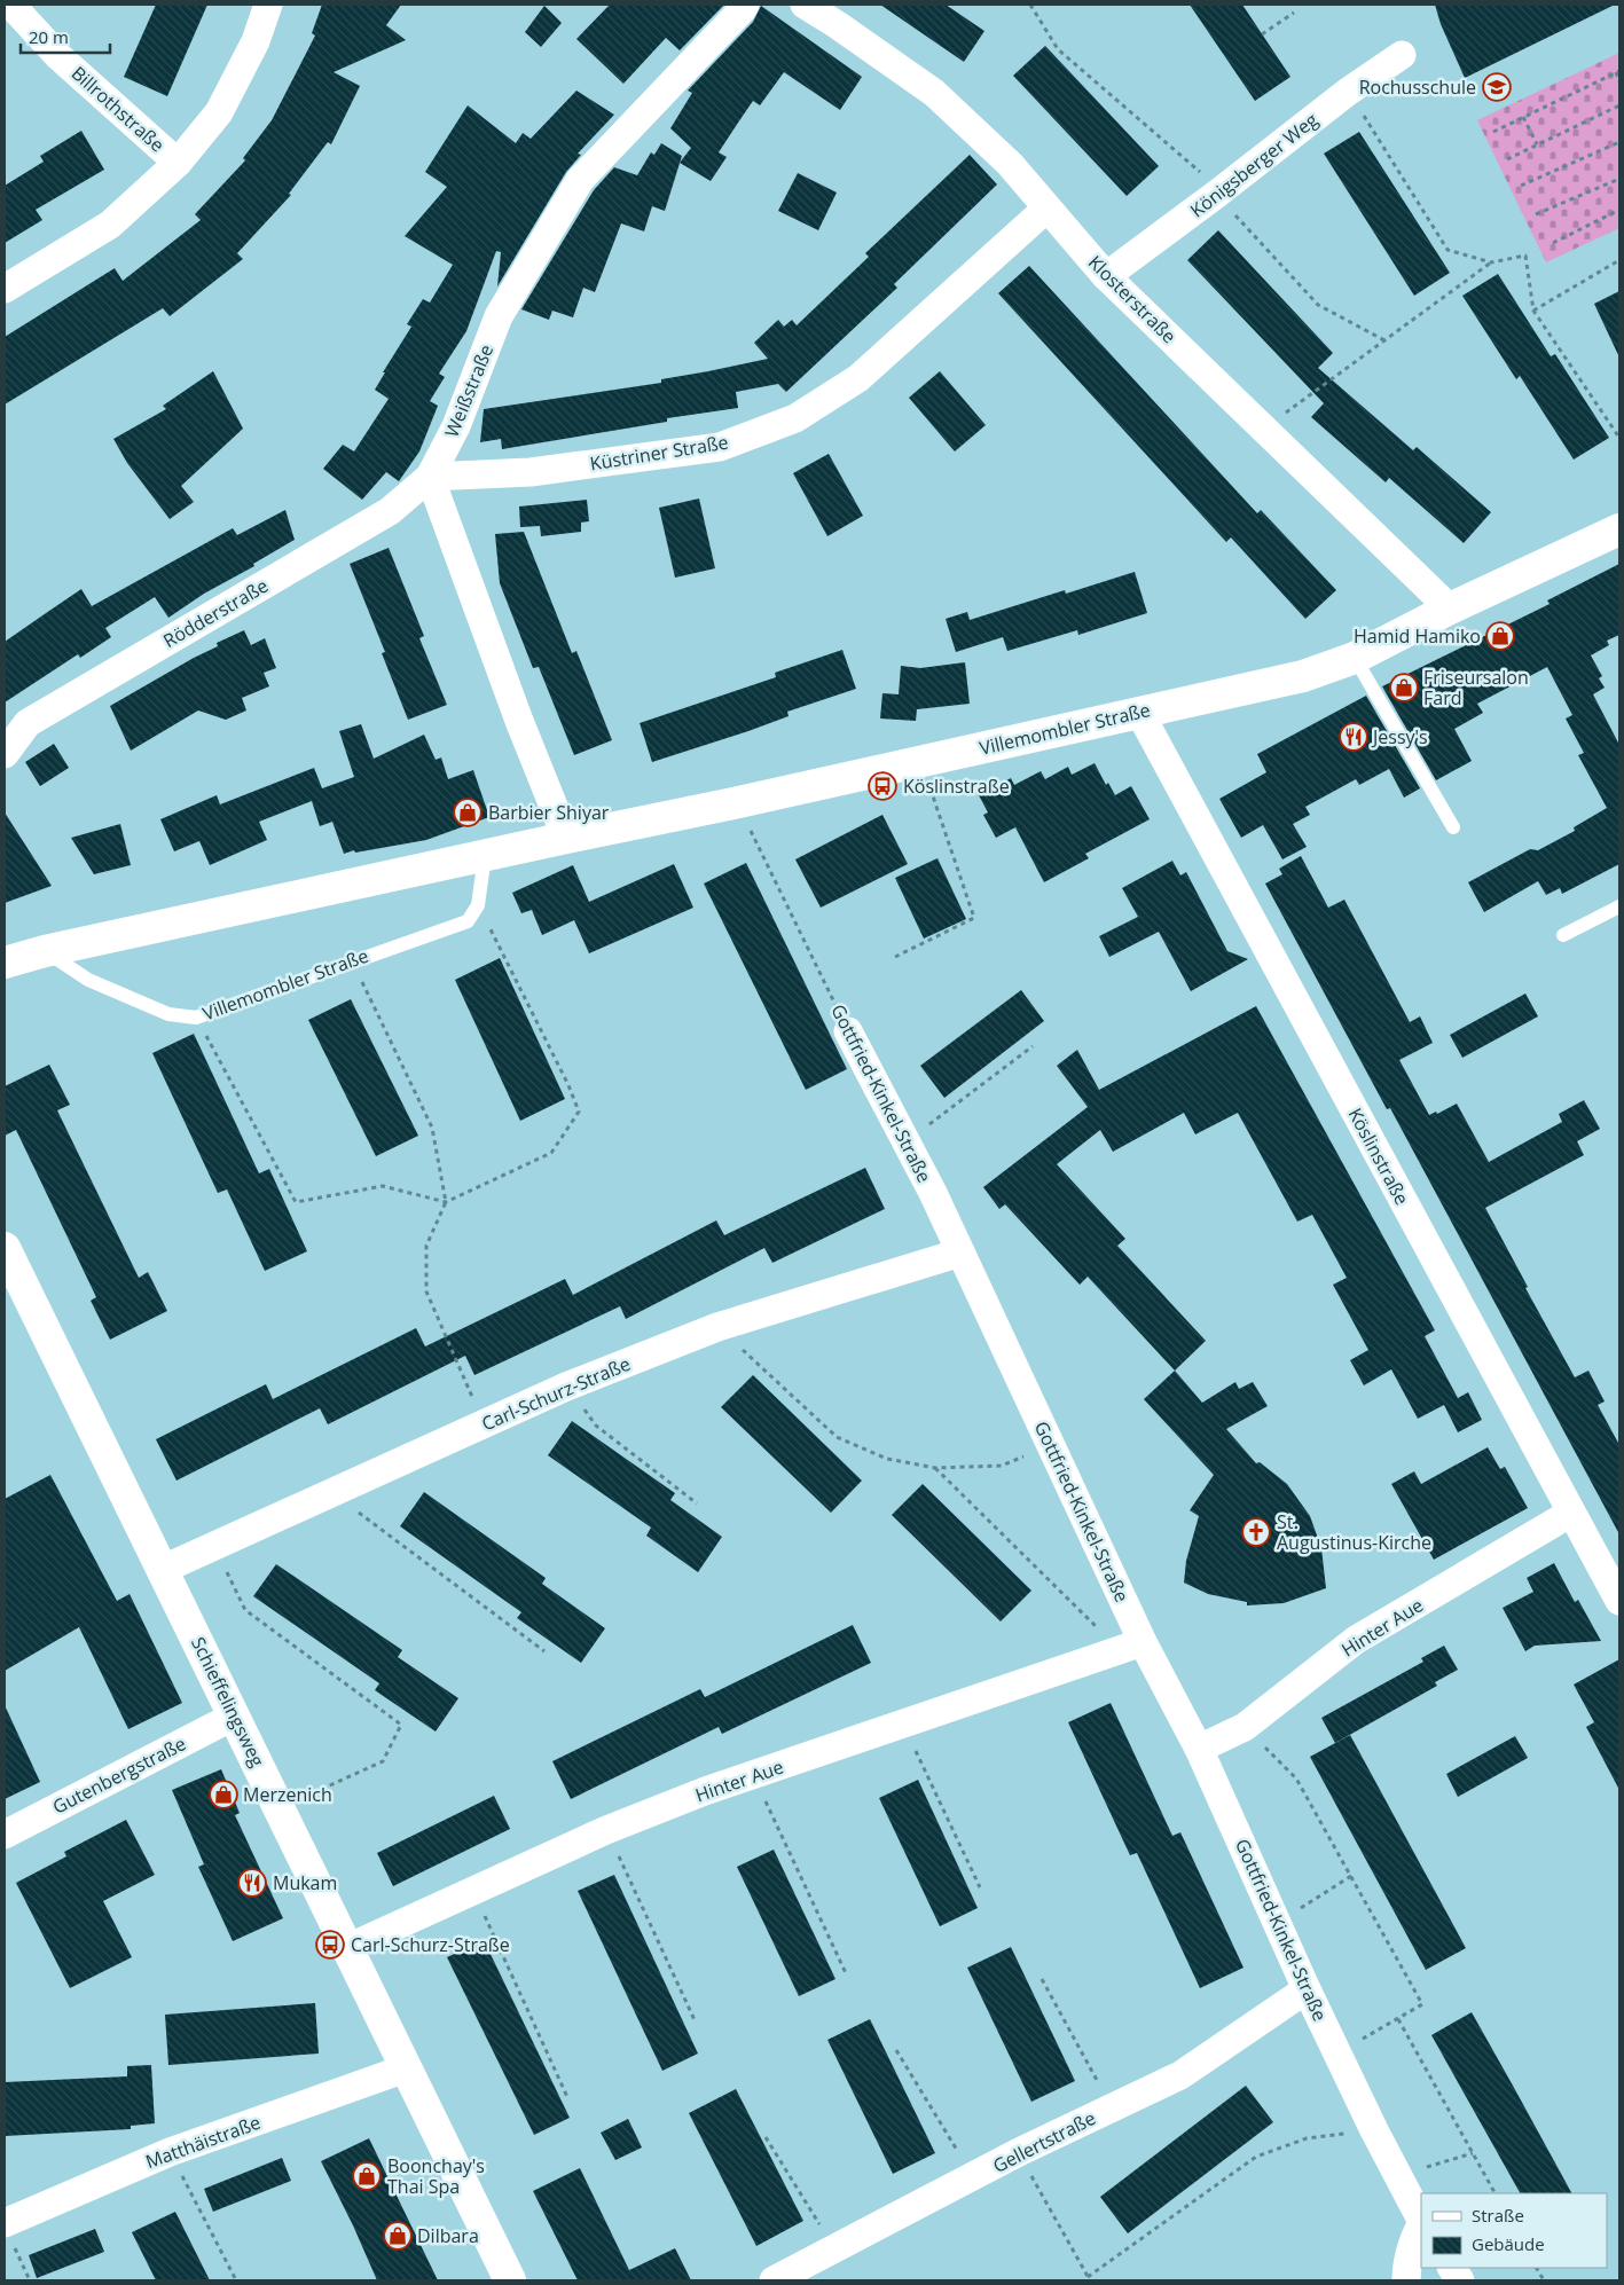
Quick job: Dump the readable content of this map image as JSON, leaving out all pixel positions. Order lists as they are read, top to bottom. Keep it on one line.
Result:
{"streets":{"street":["Billrothstraße","Königsberger Weg","Klosterstraße","Weißstraße","Küstriner Straße","Rödderstraße","Villemombler Straße","Gottfried-Kinkel-Straße","Köslinstraße","Carl-Schurz-Straße","Hinter Aue","Schieffelingsweg","Gutenbergstraße","Matthäistraße","Gellertstraße"]},"crossings":[["Königsberger Weg","Klosterstraße"],["Klosterstraße","Küstriner Straße"],["Klosterstraße","Villemombler Straße"],["Weißstraße","Küstriner Straße"],["Weißstraße","Rödderstraße"],["Küstriner Straße","Rödderstraße"],["Villemombler Straße","Gottfried-Kinkel-Straße"],["Villemombler Straße","Köslinstraße"],["Gottfried-Kinkel-Straße","Carl-Schurz-Straße"],["Gottfried-Kinkel-Straße","Hinter Aue"],["Gottfried-Kinkel-Straße","Gellertstraße"],["Köslinstraße","Hinter Aue"],["Carl-Schurz-Straße","Schieffelingsweg"],["Hinter Aue","Schieffelingsweg"],["Schieffelingsweg","Gutenbergstraße"],["Schieffelingsweg","Matthäistraße"]],"places":{"school or university":["Rochusschule"],"shop":["Hamid Hamiko","Friseursalon Fard","Barbier Shiyar","Merzenich","Boonchay's Thai Spa","Dilbara"],"restaurant":["Jessy's","Mukam"],"bus stop":["Köslinstraße","Carl-Schurz-Straße"],"church":["St. Augustinus-Kirche"]},"legend":["Straße","Gebäude"],"scale_bar":"20 m"}
